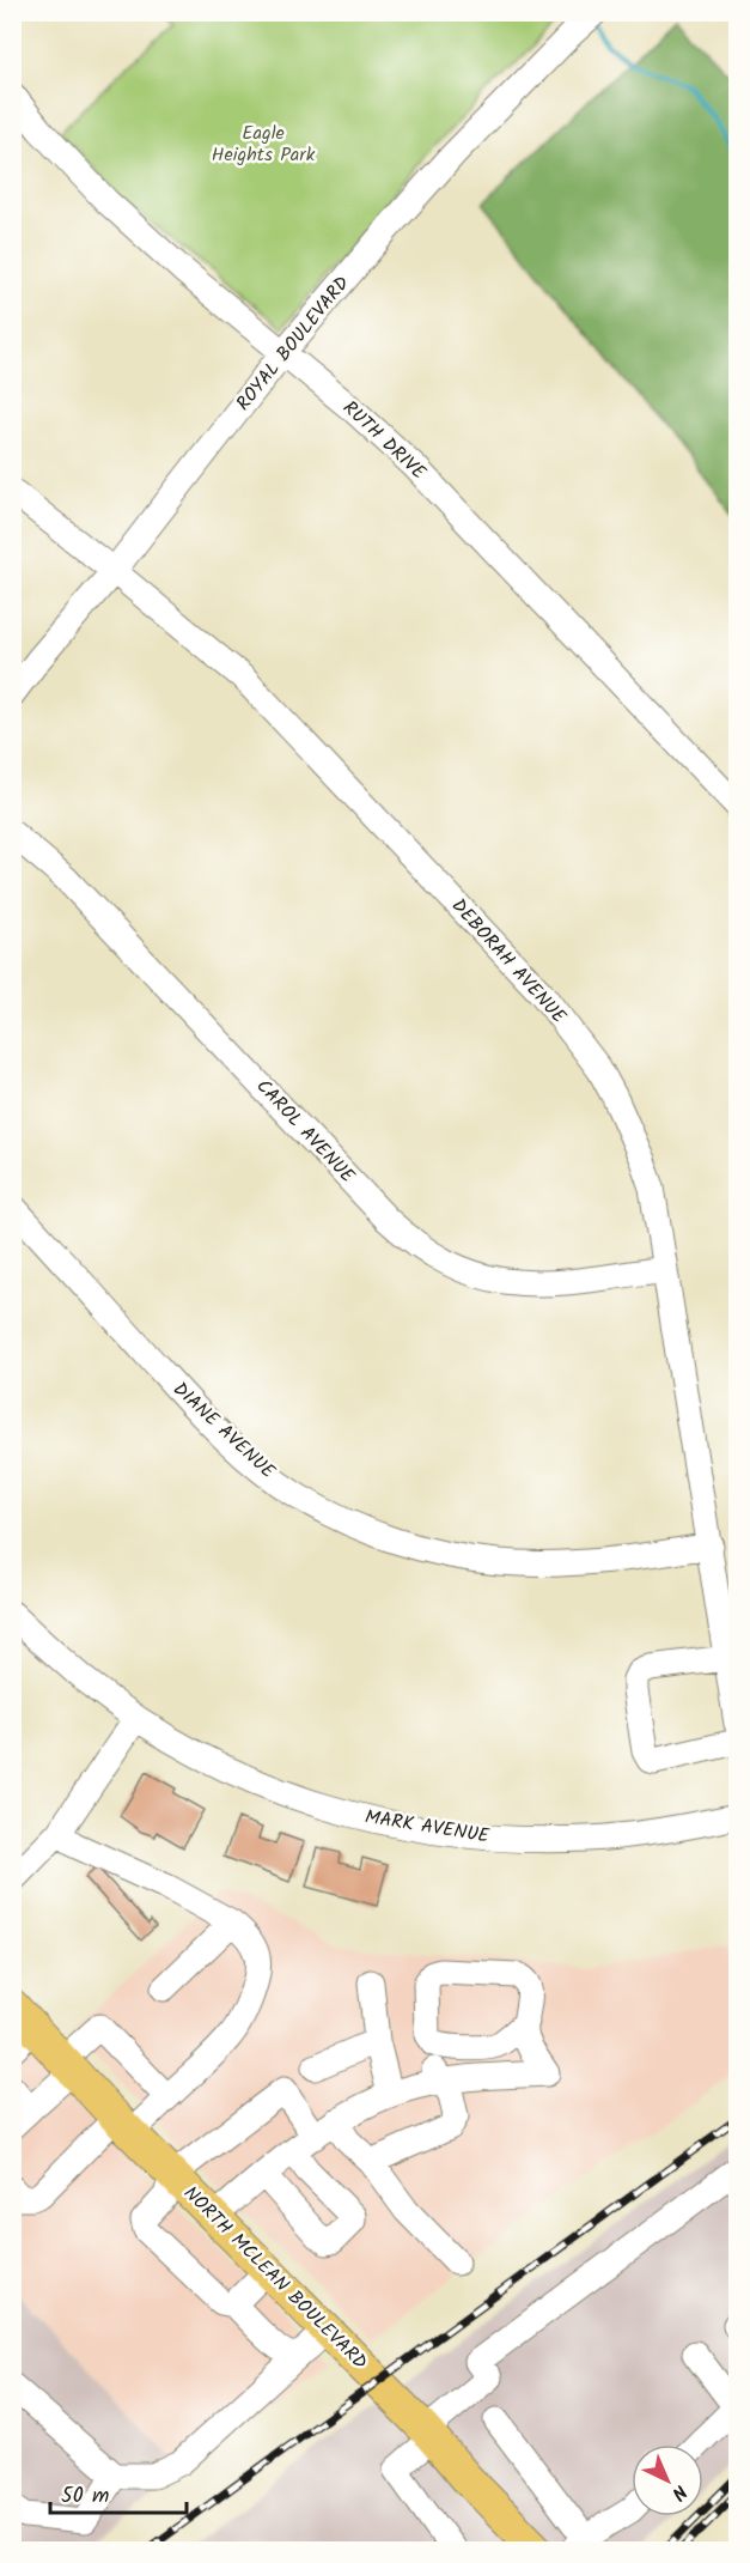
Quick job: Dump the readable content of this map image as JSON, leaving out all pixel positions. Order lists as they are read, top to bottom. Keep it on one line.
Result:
{"streets":{"main road":["NORTH MCLEAN BOULEVARD"],"street":["ROYAL BOULEVARD","RUTH DRIVE","DEBORAH AVENUE","CAROL AVENUE","DIANE AVENUE","MARK AVENUE"]},"crossings":[["ROYAL BOULEVARD","RUTH DRIVE"],["ROYAL BOULEVARD","DEBORAH AVENUE"],["DEBORAH AVENUE","CAROL AVENUE"],["DEBORAH AVENUE","DIANE AVENUE"]],"parks":["Eagle Heights Park"],"scale_bar":"50 m","north":"bottom right"}
